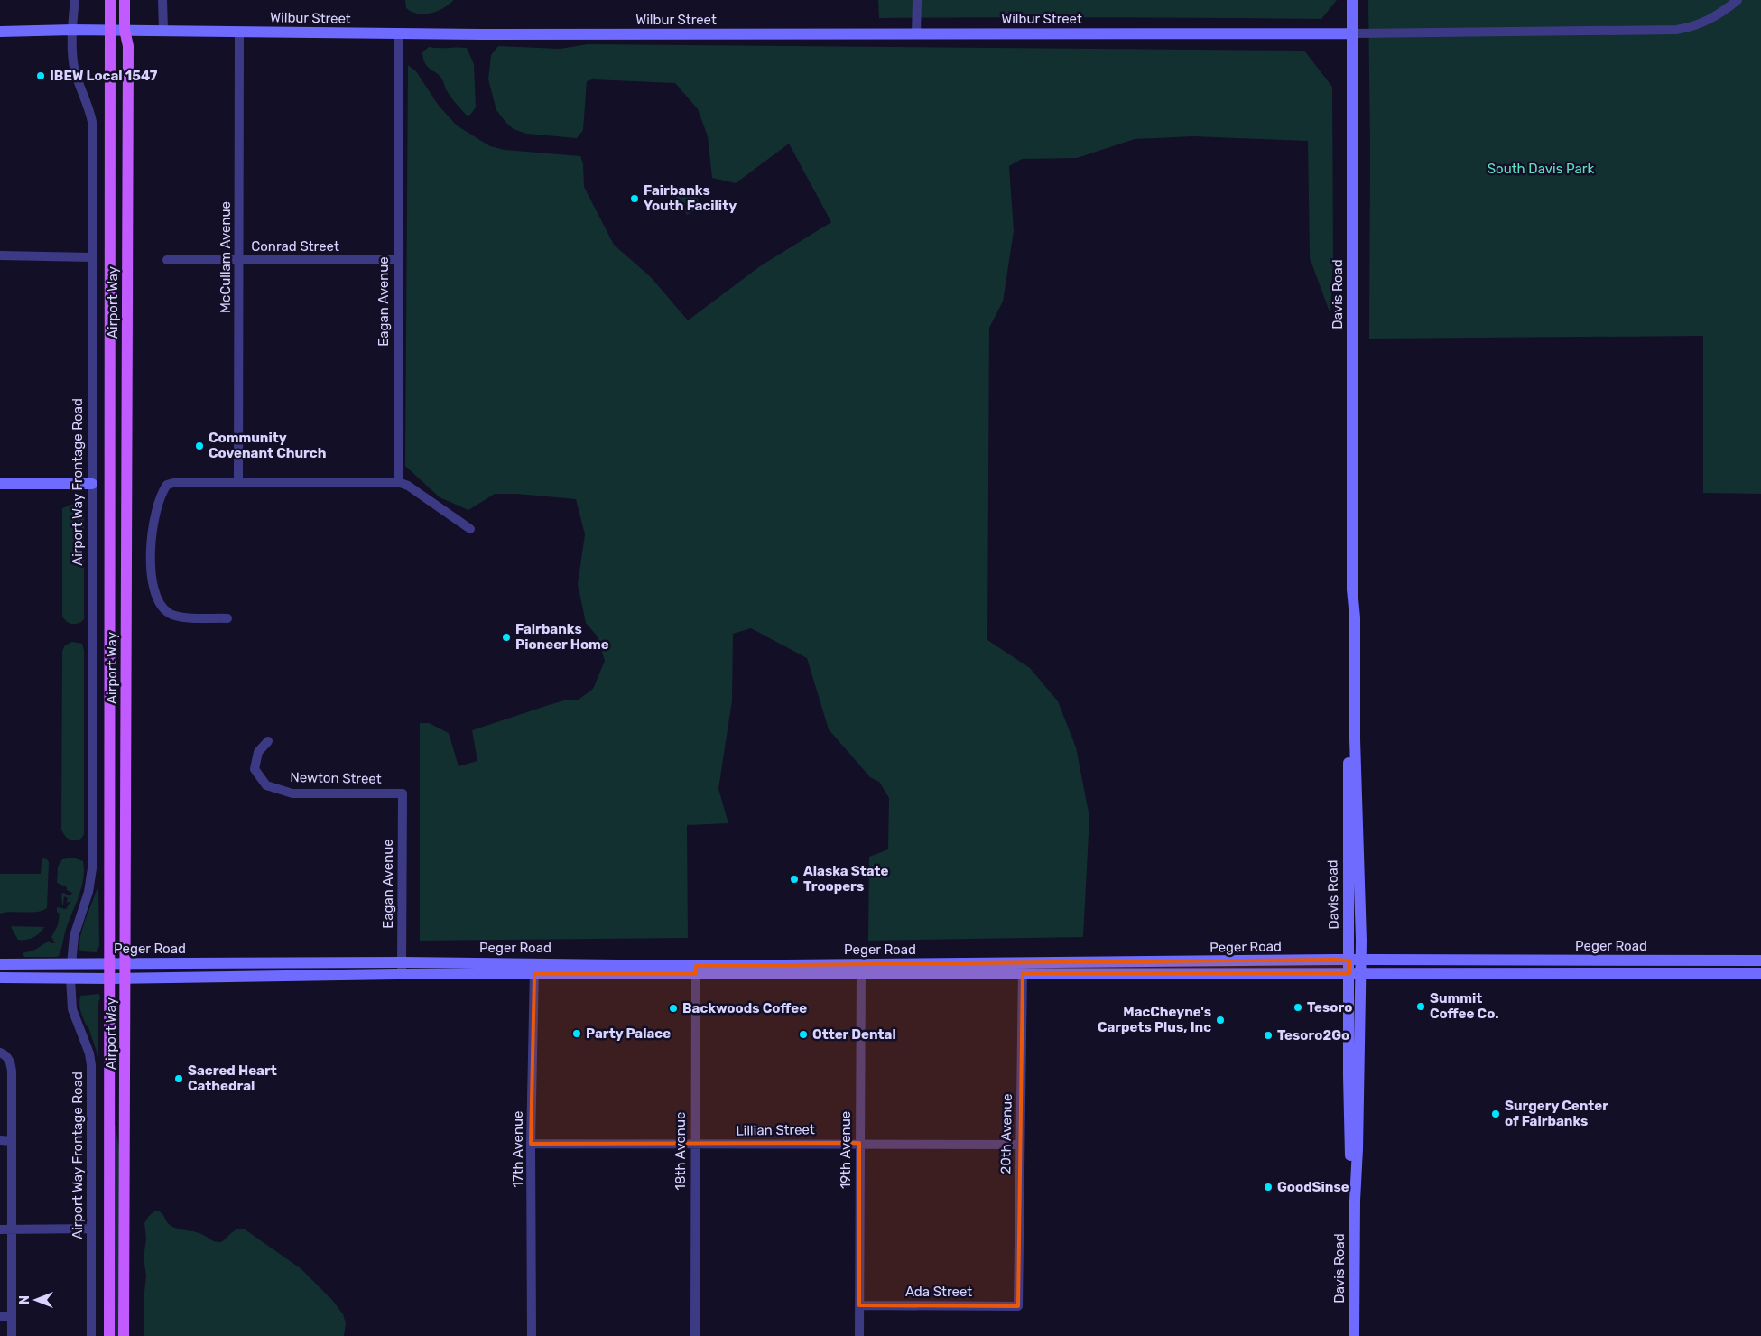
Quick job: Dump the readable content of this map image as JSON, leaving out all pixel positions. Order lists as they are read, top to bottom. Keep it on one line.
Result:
{"streets":{"main road":["Airport Way"],"street":["Wilbur Street","Conrad Street","McCullam Avenue","Davis Road","Eagan Avenue","Airport Way Frontage Road","Newton Street","Peger Road","Lillian Street","20th Avenue","17th Avenue","19th Avenue","18th Avenue","Ada Street"]},"crossings":[["Wilbur Street","McCullam Avenue"],["Wilbur Street","Davis Road"],["Wilbur Street","Eagan Avenue"],["Wilbur Street","Airport Way"],["Wilbur Street","Airport Way Frontage Road"],["Conrad Street","McCullam Avenue"],["Conrad Street","Eagan Avenue"],["Davis Road","Peger Road"],["Eagan Avenue","Newton Street"],["Eagan Avenue","Peger Road"],["Airport Way","Peger Road"],["Airport Way Frontage Road","Peger Road"],["Peger Road","20th Avenue"],["Peger Road","17th Avenue"],["Peger Road","19th Avenue"],["Peger Road","18th Avenue"],["Lillian Street","20th Avenue"],["Lillian Street","17th Avenue"],["Lillian Street","19th Avenue"],["Lillian Street","18th Avenue"],["20th Avenue","Ada Street"],["19th Avenue","Ada Street"]],"parks":["South Davis Park"],"places":["IBEW Local 1547","Fairbanks Youth Facility","Community Covenant Church","Fairbanks Pioneer Home","Alaska State Troopers","Summit Coffee Co.","Tesoro","Backwoods Coffee","MacCheyne's Carpets Plus, Inc","Party Palace","Otter Dental","Tesoro2Go","Sacred Heart Cathedral","Surgery Center of Fairbanks","GoodSinse"],"north":"left"}
